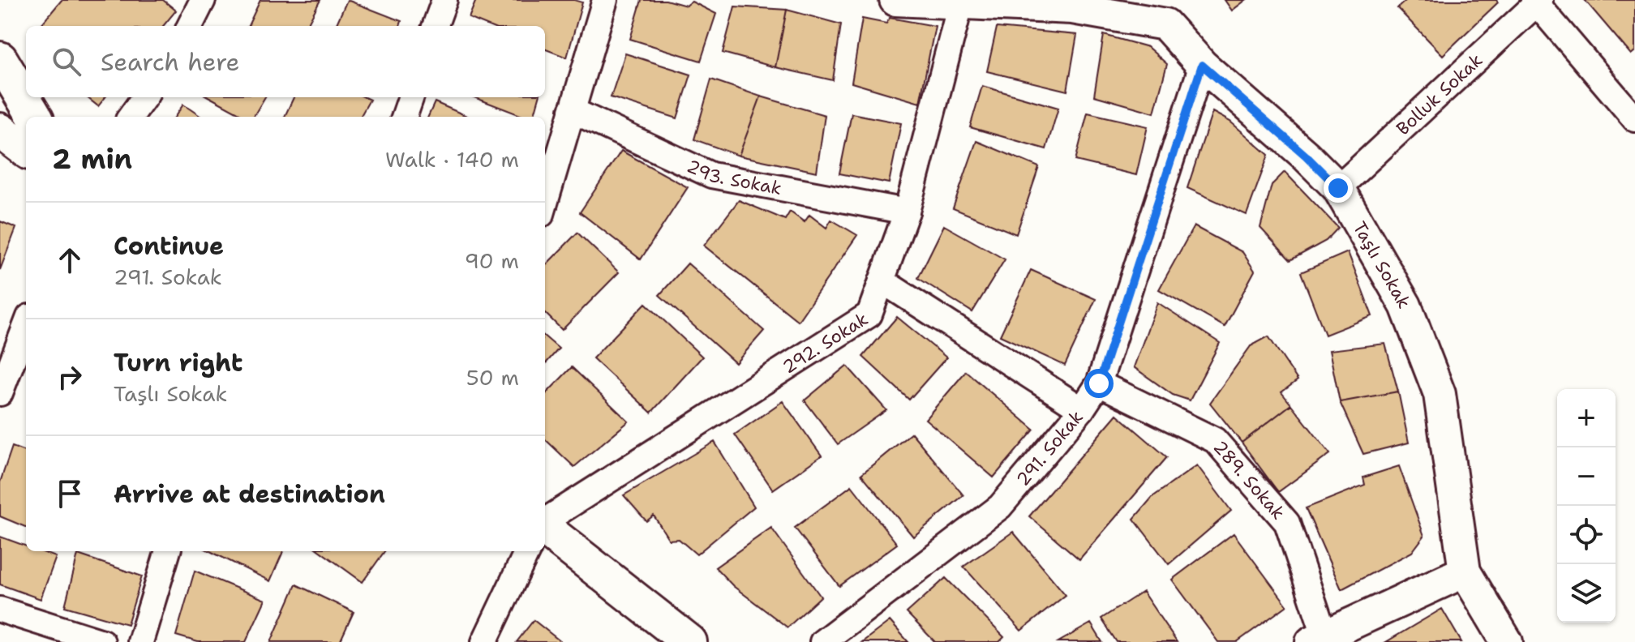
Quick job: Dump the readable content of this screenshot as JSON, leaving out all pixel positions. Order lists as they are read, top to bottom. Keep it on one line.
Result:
{"streets":{"street":["Bolluk Sokak","293. Sokak","Taşlı Sokak","292. Sokak","291. Sokak","289. Sokak"]},"crossings":[["Bolluk Sokak","Taşlı Sokak"],["293. Sokak","292. Sokak"],["Taşlı Sokak","292. Sokak"],["Taşlı Sokak","291. Sokak"],["291. Sokak","289. Sokak"]],"page":{"search":"Search here","heading":["2 min","Walk · 140 m"],"list":[["Continue","291. Sokak","90 m"],["Turn right","Taşlı Sokak","50 m"],"Arrive at destination"],"map_buttons":["+","−"]}}
